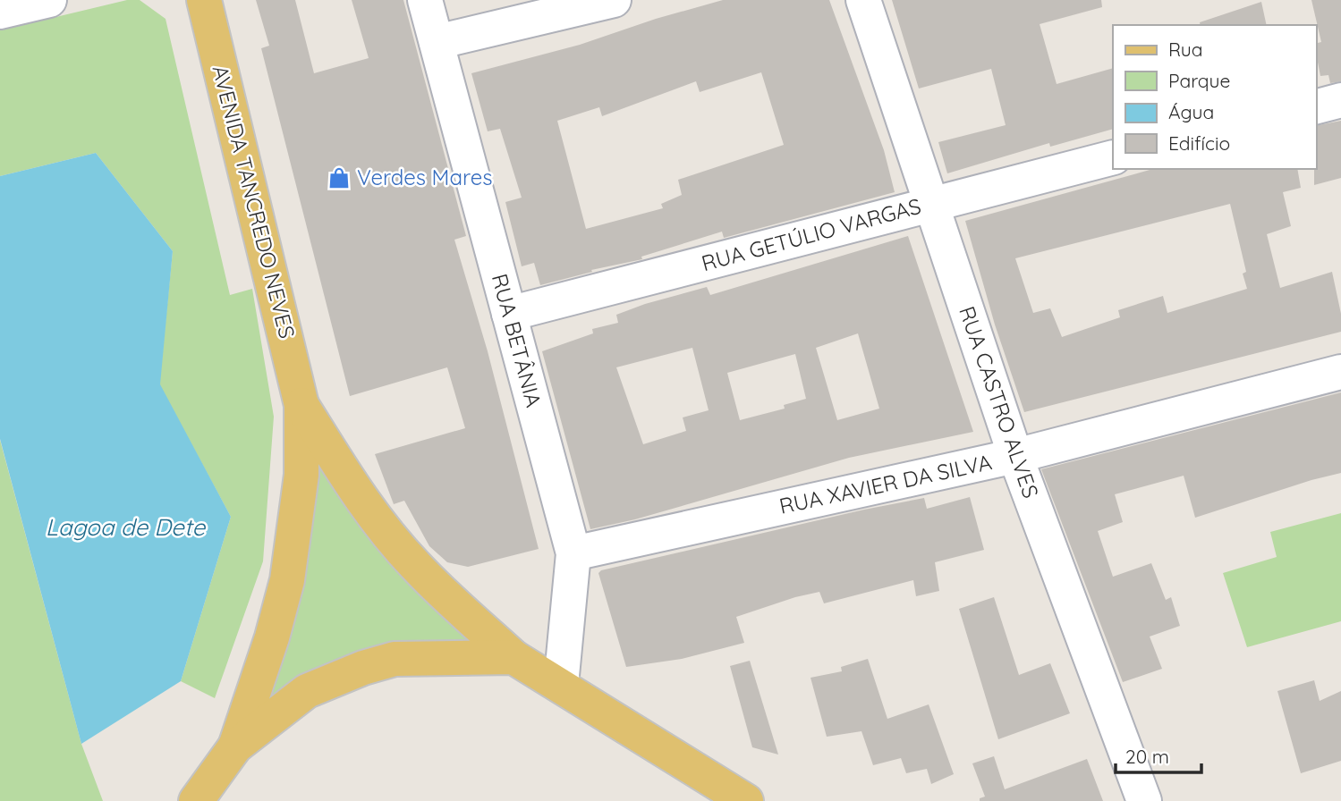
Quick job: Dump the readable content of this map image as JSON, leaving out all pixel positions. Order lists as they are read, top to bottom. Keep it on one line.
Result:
{"streets":{"main road":["AVENIDA TANCREDO NEVES"],"street":["RUA GETÚLIO VARGAS","RUA BETÂNIA","RUA CASTRO ALVES","RUA XAVIER DA SILVA"]},"crossings":[["RUA GETÚLIO VARGAS","RUA BETÂNIA"],["RUA GETÚLIO VARGAS","RUA CASTRO ALVES"],["RUA BETÂNIA","RUA XAVIER DA SILVA"],["RUA CASTRO ALVES","RUA XAVIER DA SILVA"]],"water":["Lagoa de Dete"],"places":{"shop":["Verdes Mares"]},"legend":["Rua","Parque","Água","Edifício"],"scale_bar":"20 m"}
